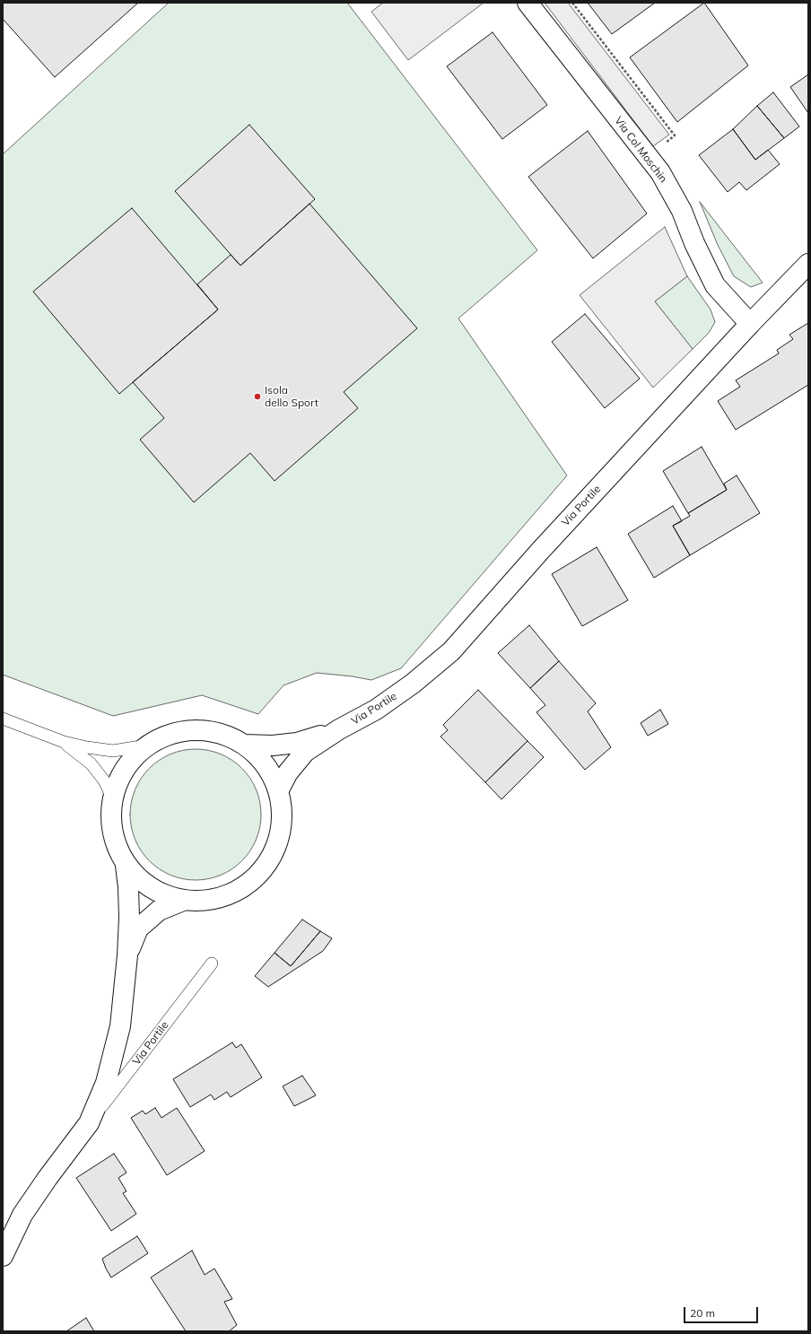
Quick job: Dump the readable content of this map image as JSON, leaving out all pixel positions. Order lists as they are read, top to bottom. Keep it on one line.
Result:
{"streets":{"street":["Via Col Moschin","Via Portile"]},"crossings":[["Via Col Moschin","Via Portile"]],"places":["Isola dello Sport"],"scale_bar":"20 m"}
